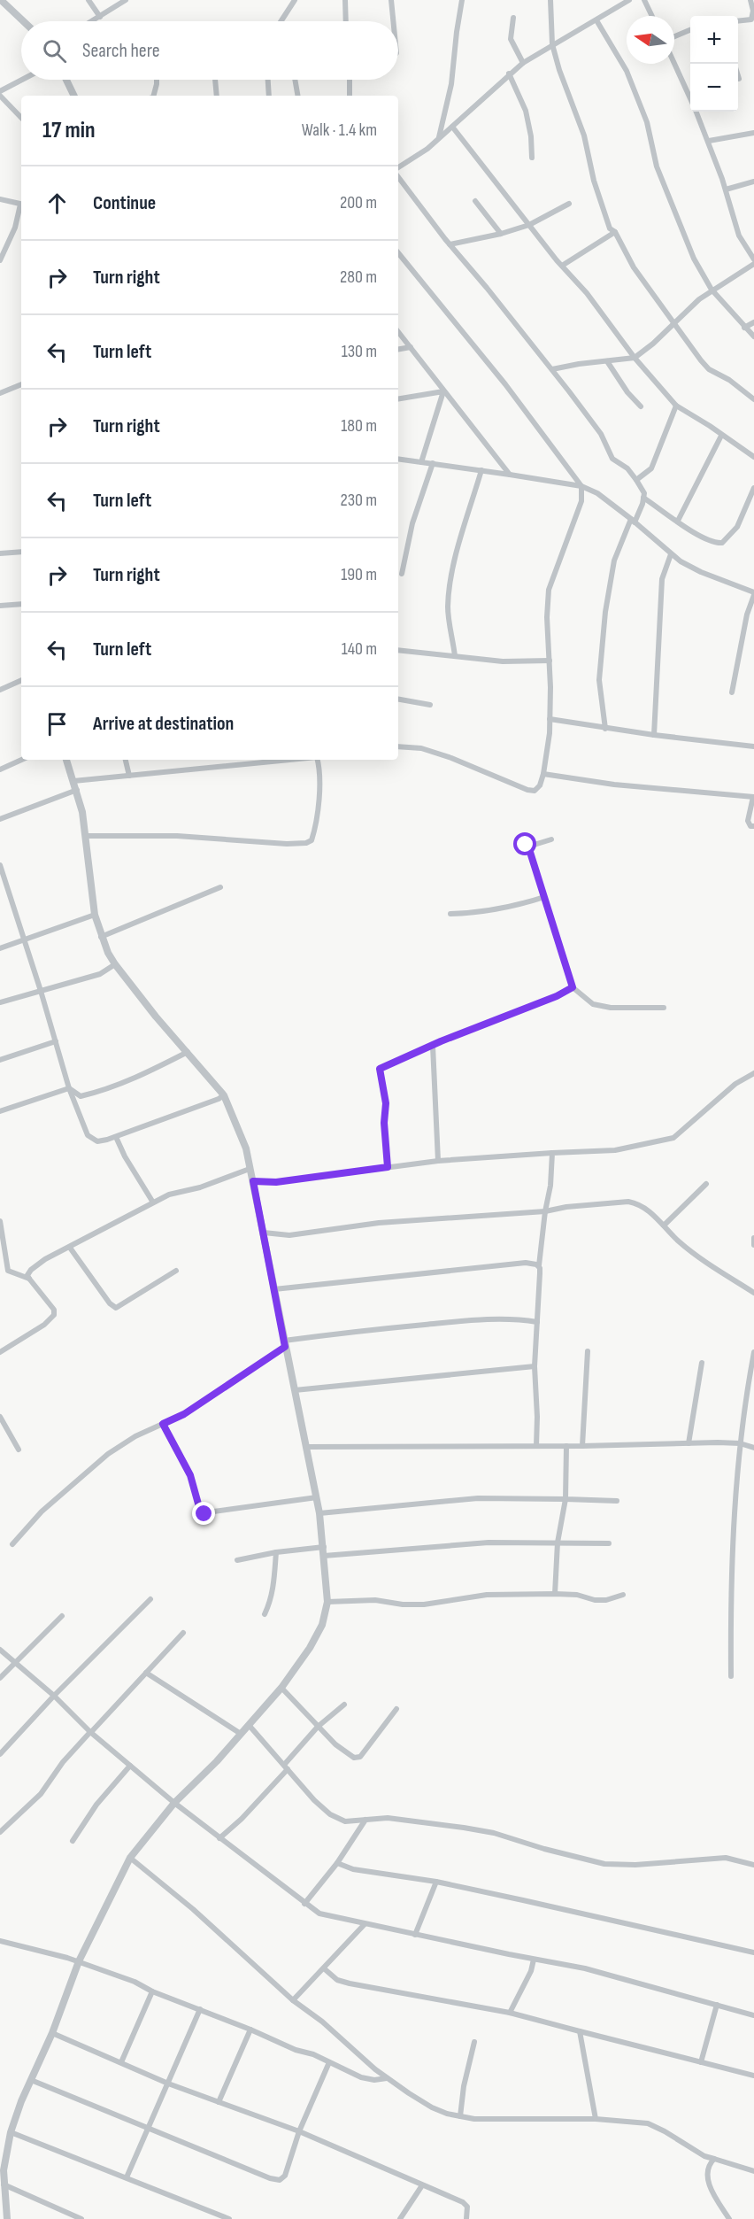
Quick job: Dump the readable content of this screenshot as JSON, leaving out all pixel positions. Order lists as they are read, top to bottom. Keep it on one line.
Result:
{"north":"left","page":{"map_buttons":["+","−"],"search":"Search here","heading":["17 min","Walk · 1.4 km"],"list":[["Continue","200 m"],["Turn right","280 m"],["Turn left","130 m"],["Turn right","180 m"],["Turn left","230 m"],["Turn right","190 m"],["Turn left","140 m"],"Arrive at destination"]}}
